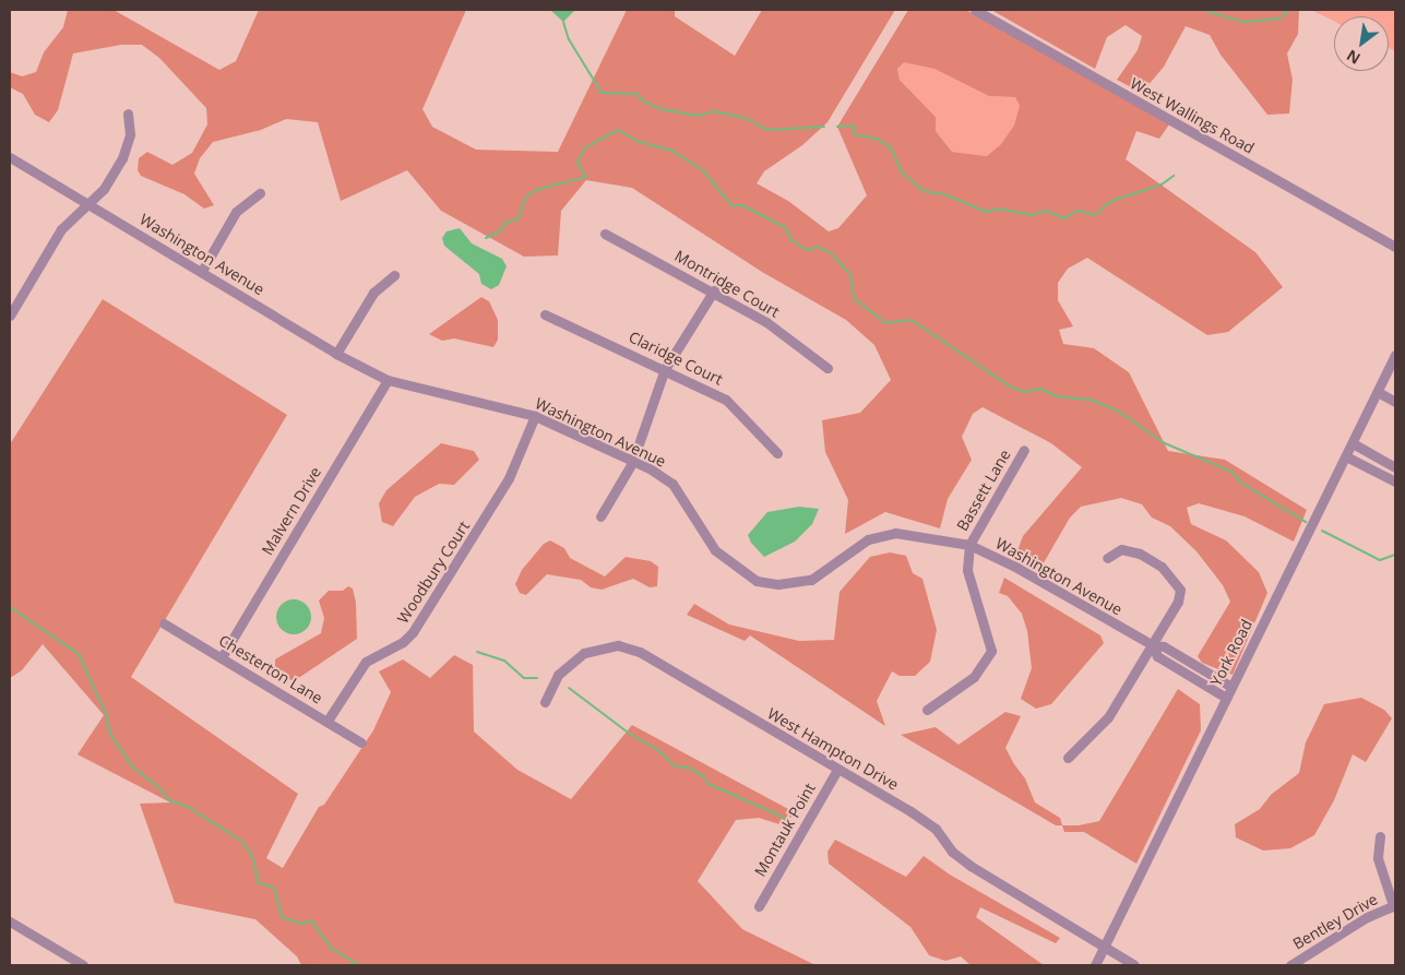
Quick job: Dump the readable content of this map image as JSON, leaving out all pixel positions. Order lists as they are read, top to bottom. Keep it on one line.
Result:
{"streets":{"street":["West Wallings Road","Washington Avenue","Montridge Court","Claridge Court","Bassett Lane","Malvern Drive","Woodbury Court","York Road","Chesterton Lane","West Hampton Drive","Montauk Point","Bentley Drive"]},"crossings":[["Washington Avenue","Bassett Lane"],["Washington Avenue","Malvern Drive"],["Washington Avenue","Woodbury Court"],["Washington Avenue","York Road"],["Malvern Drive","Chesterton Lane"],["Woodbury Court","Chesterton Lane"],["York Road","West Hampton Drive"],["West Hampton Drive","Montauk Point"]],"north":"bottom left"}
